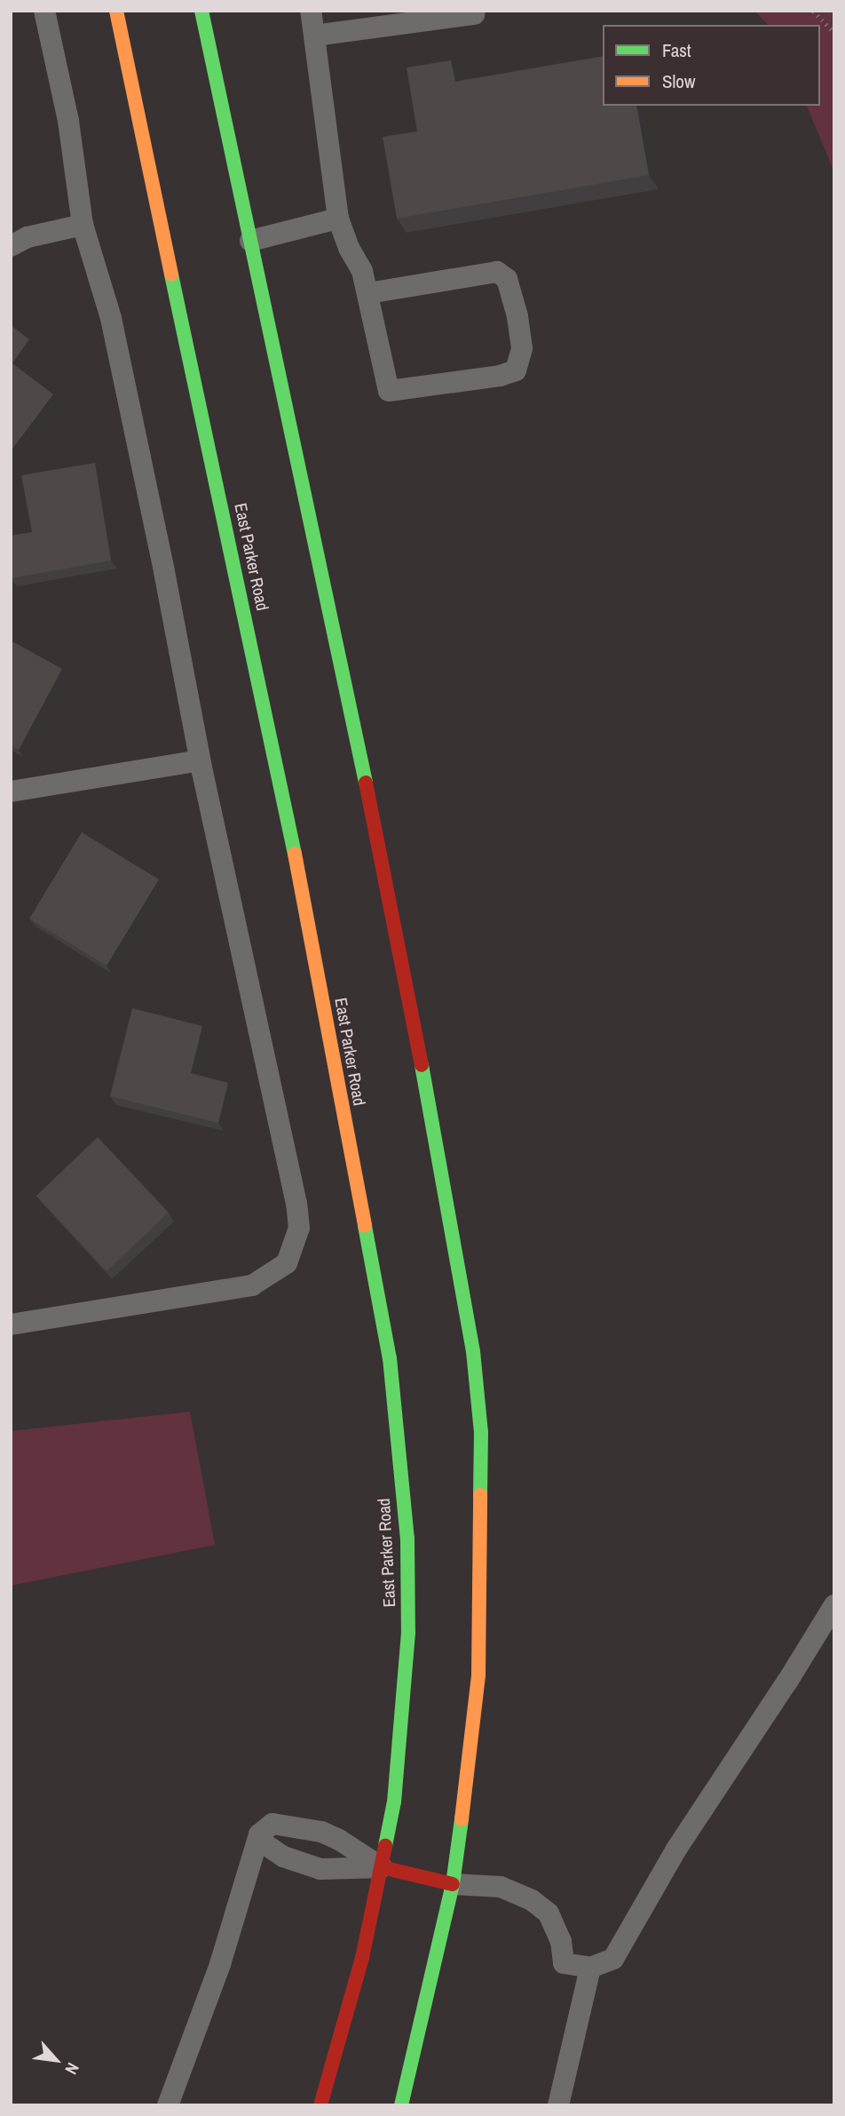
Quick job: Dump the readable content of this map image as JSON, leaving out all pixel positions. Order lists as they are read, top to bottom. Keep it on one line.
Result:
{"streets":{"main road":["East Parker Road"]},"legend":["Fast","Slow"],"north":"bottom right"}
